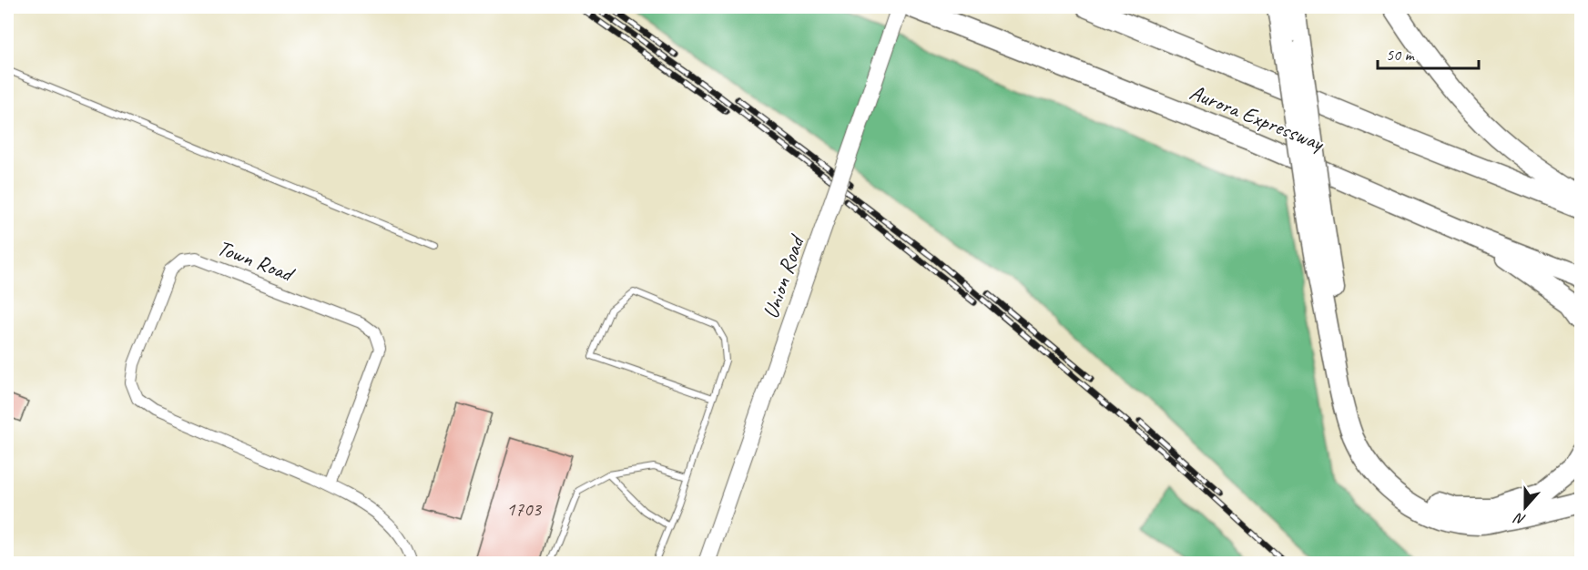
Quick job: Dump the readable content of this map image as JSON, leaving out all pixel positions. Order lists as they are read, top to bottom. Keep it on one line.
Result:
{"streets":{"highway":["Aurora Expressway"],"main road":["Union Road"],"street":["Town Road"]},"house_numbers":["1703"],"scale_bar":"50 m","north":"bottom"}
